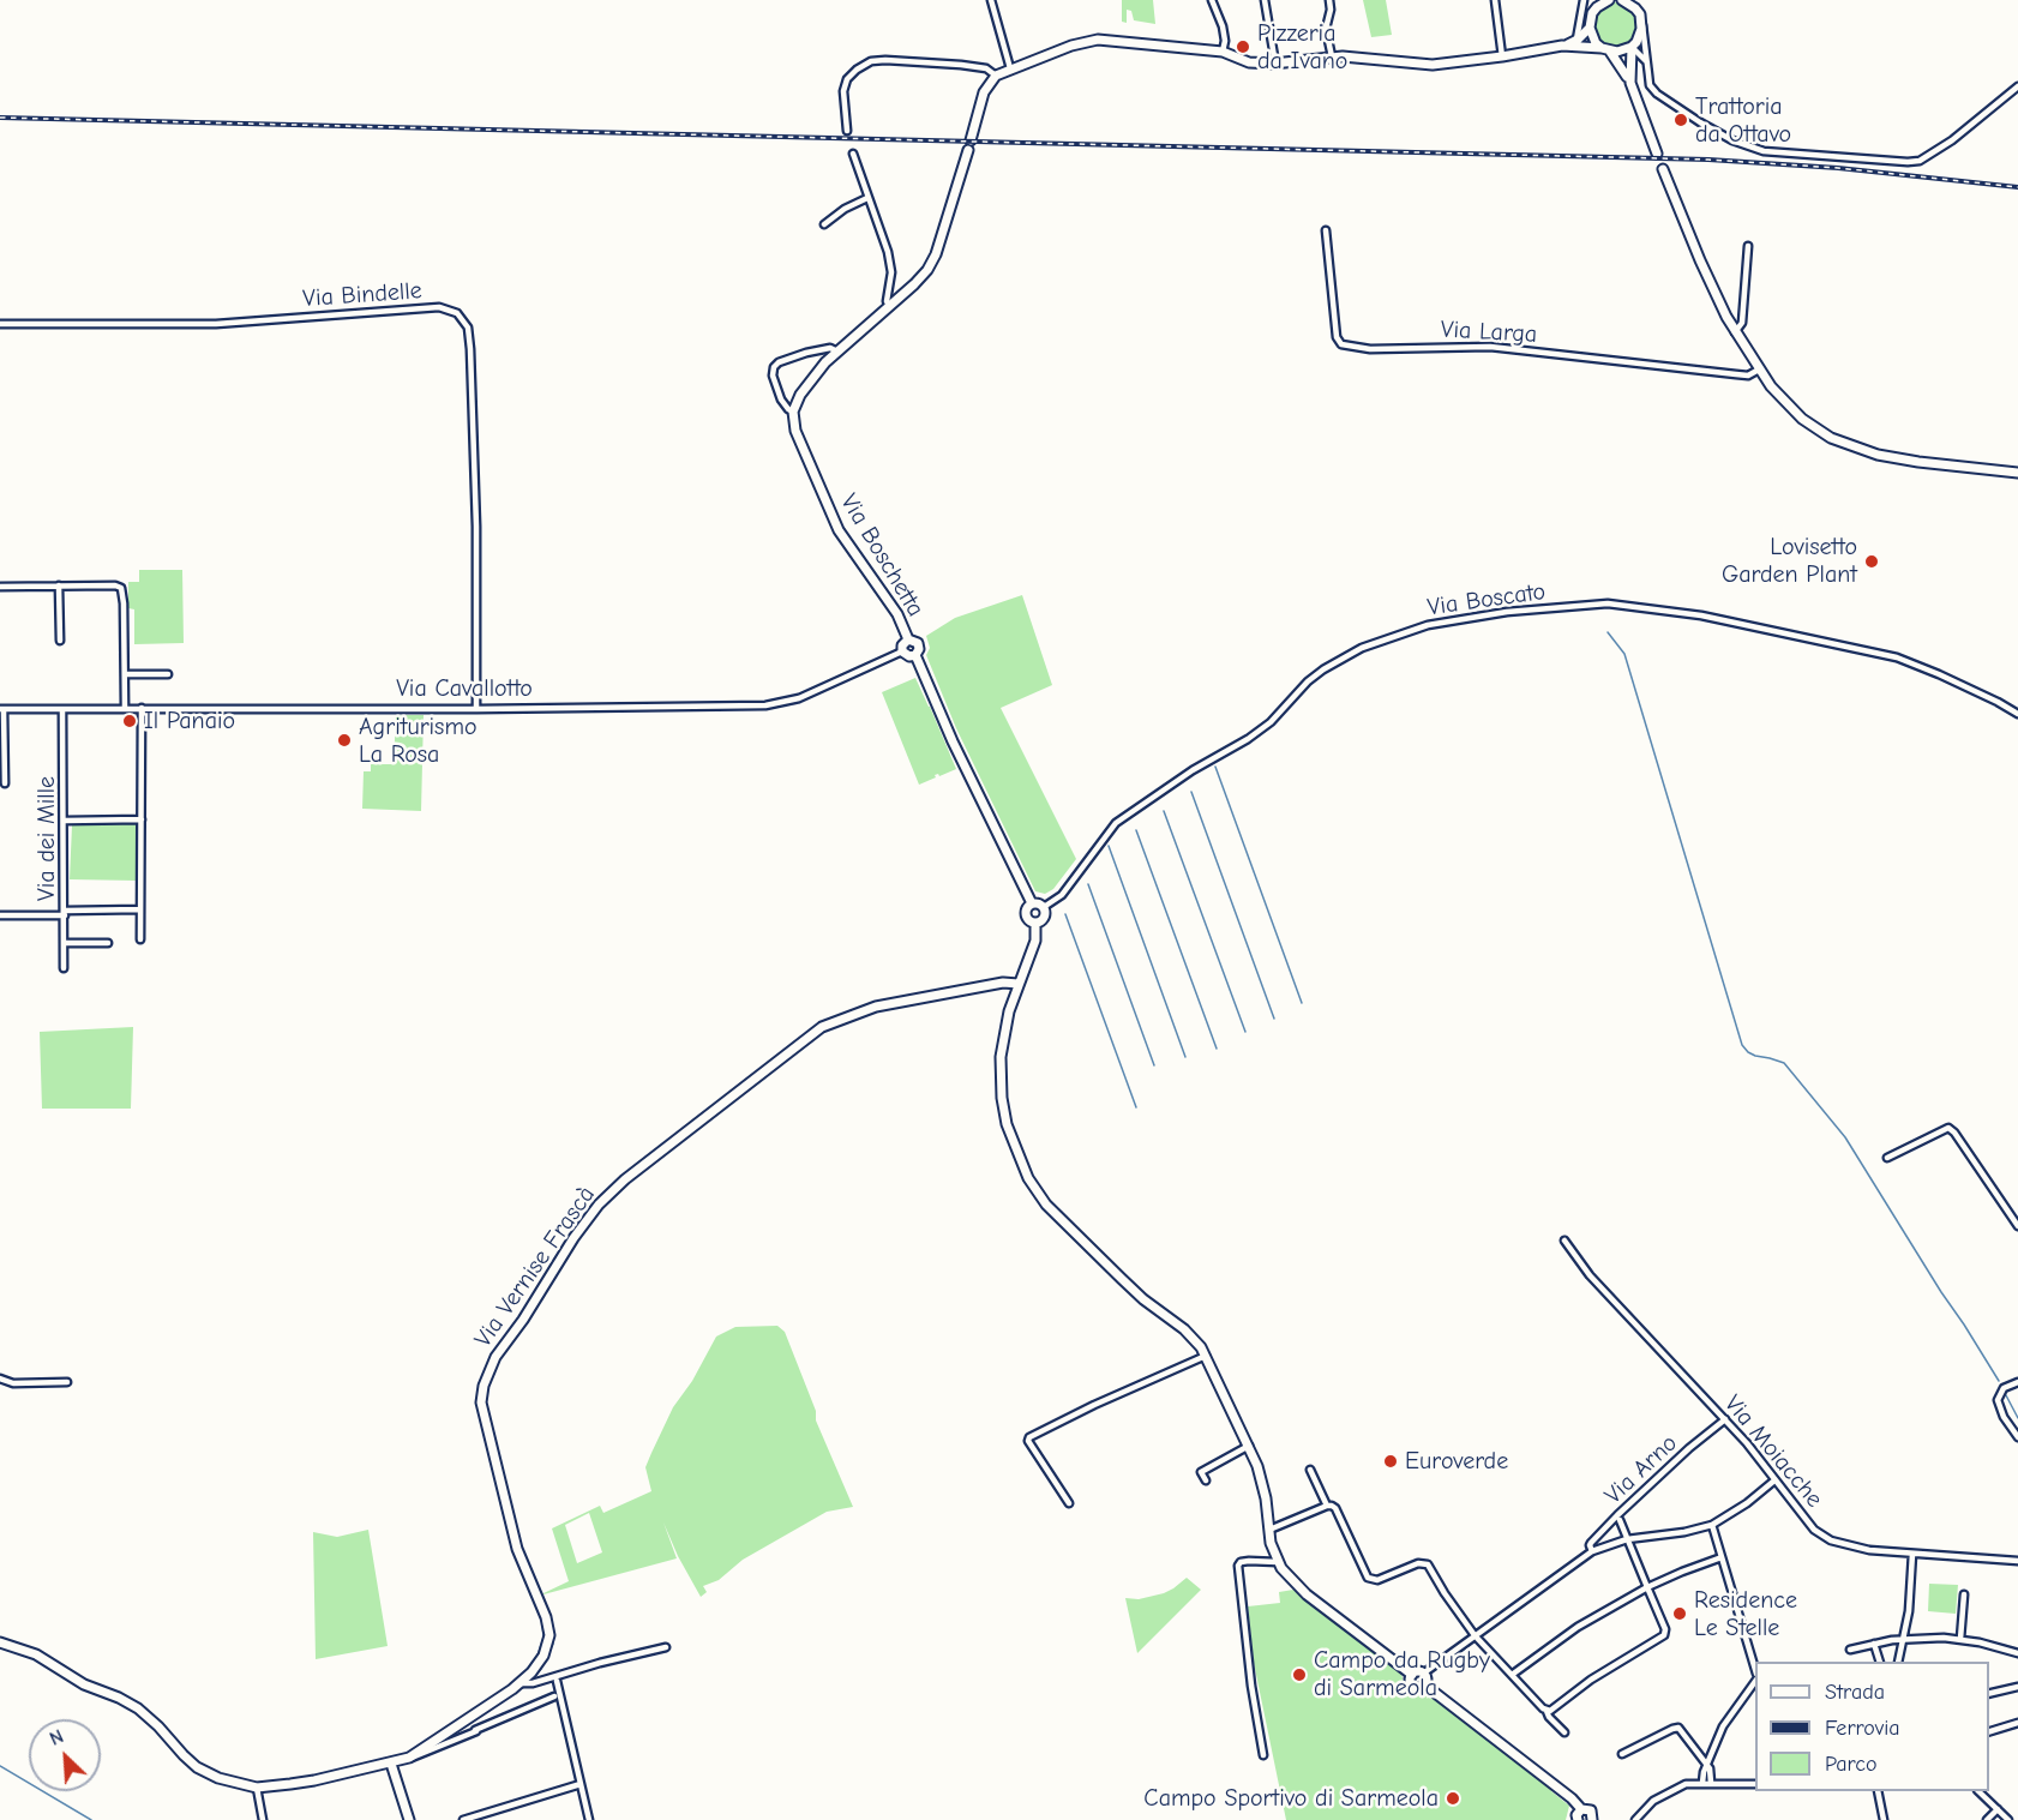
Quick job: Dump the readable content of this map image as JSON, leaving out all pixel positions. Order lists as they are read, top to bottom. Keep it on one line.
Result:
{"streets":{"street":["Via Bindelle","Via Larga","Via Boschetta","Via Boscato","Via Cavallotto","Via dei Mille","Via Vernise Frascà","Via Moiacche","Via Arno"]},"crossings":[["Via Bindelle","Via Cavallotto"],["Via Boschetta","Via Cavallotto"],["Via Cavallotto","Via dei Mille"],["Via Moiacche","Via Arno"]],"places":["Pizzeria da Ivano","Trattoria da Ottavo","Lovisetto Garden Plant","Il Panaio","Agriturismo La Rosa","Euroverde","Residence Le Stelle","Campo da Rugby di Sarmeola","Campo Sportivo di Sarmeola"],"legend":["Strada","Ferrovia","Parco"],"north":"top left"}
